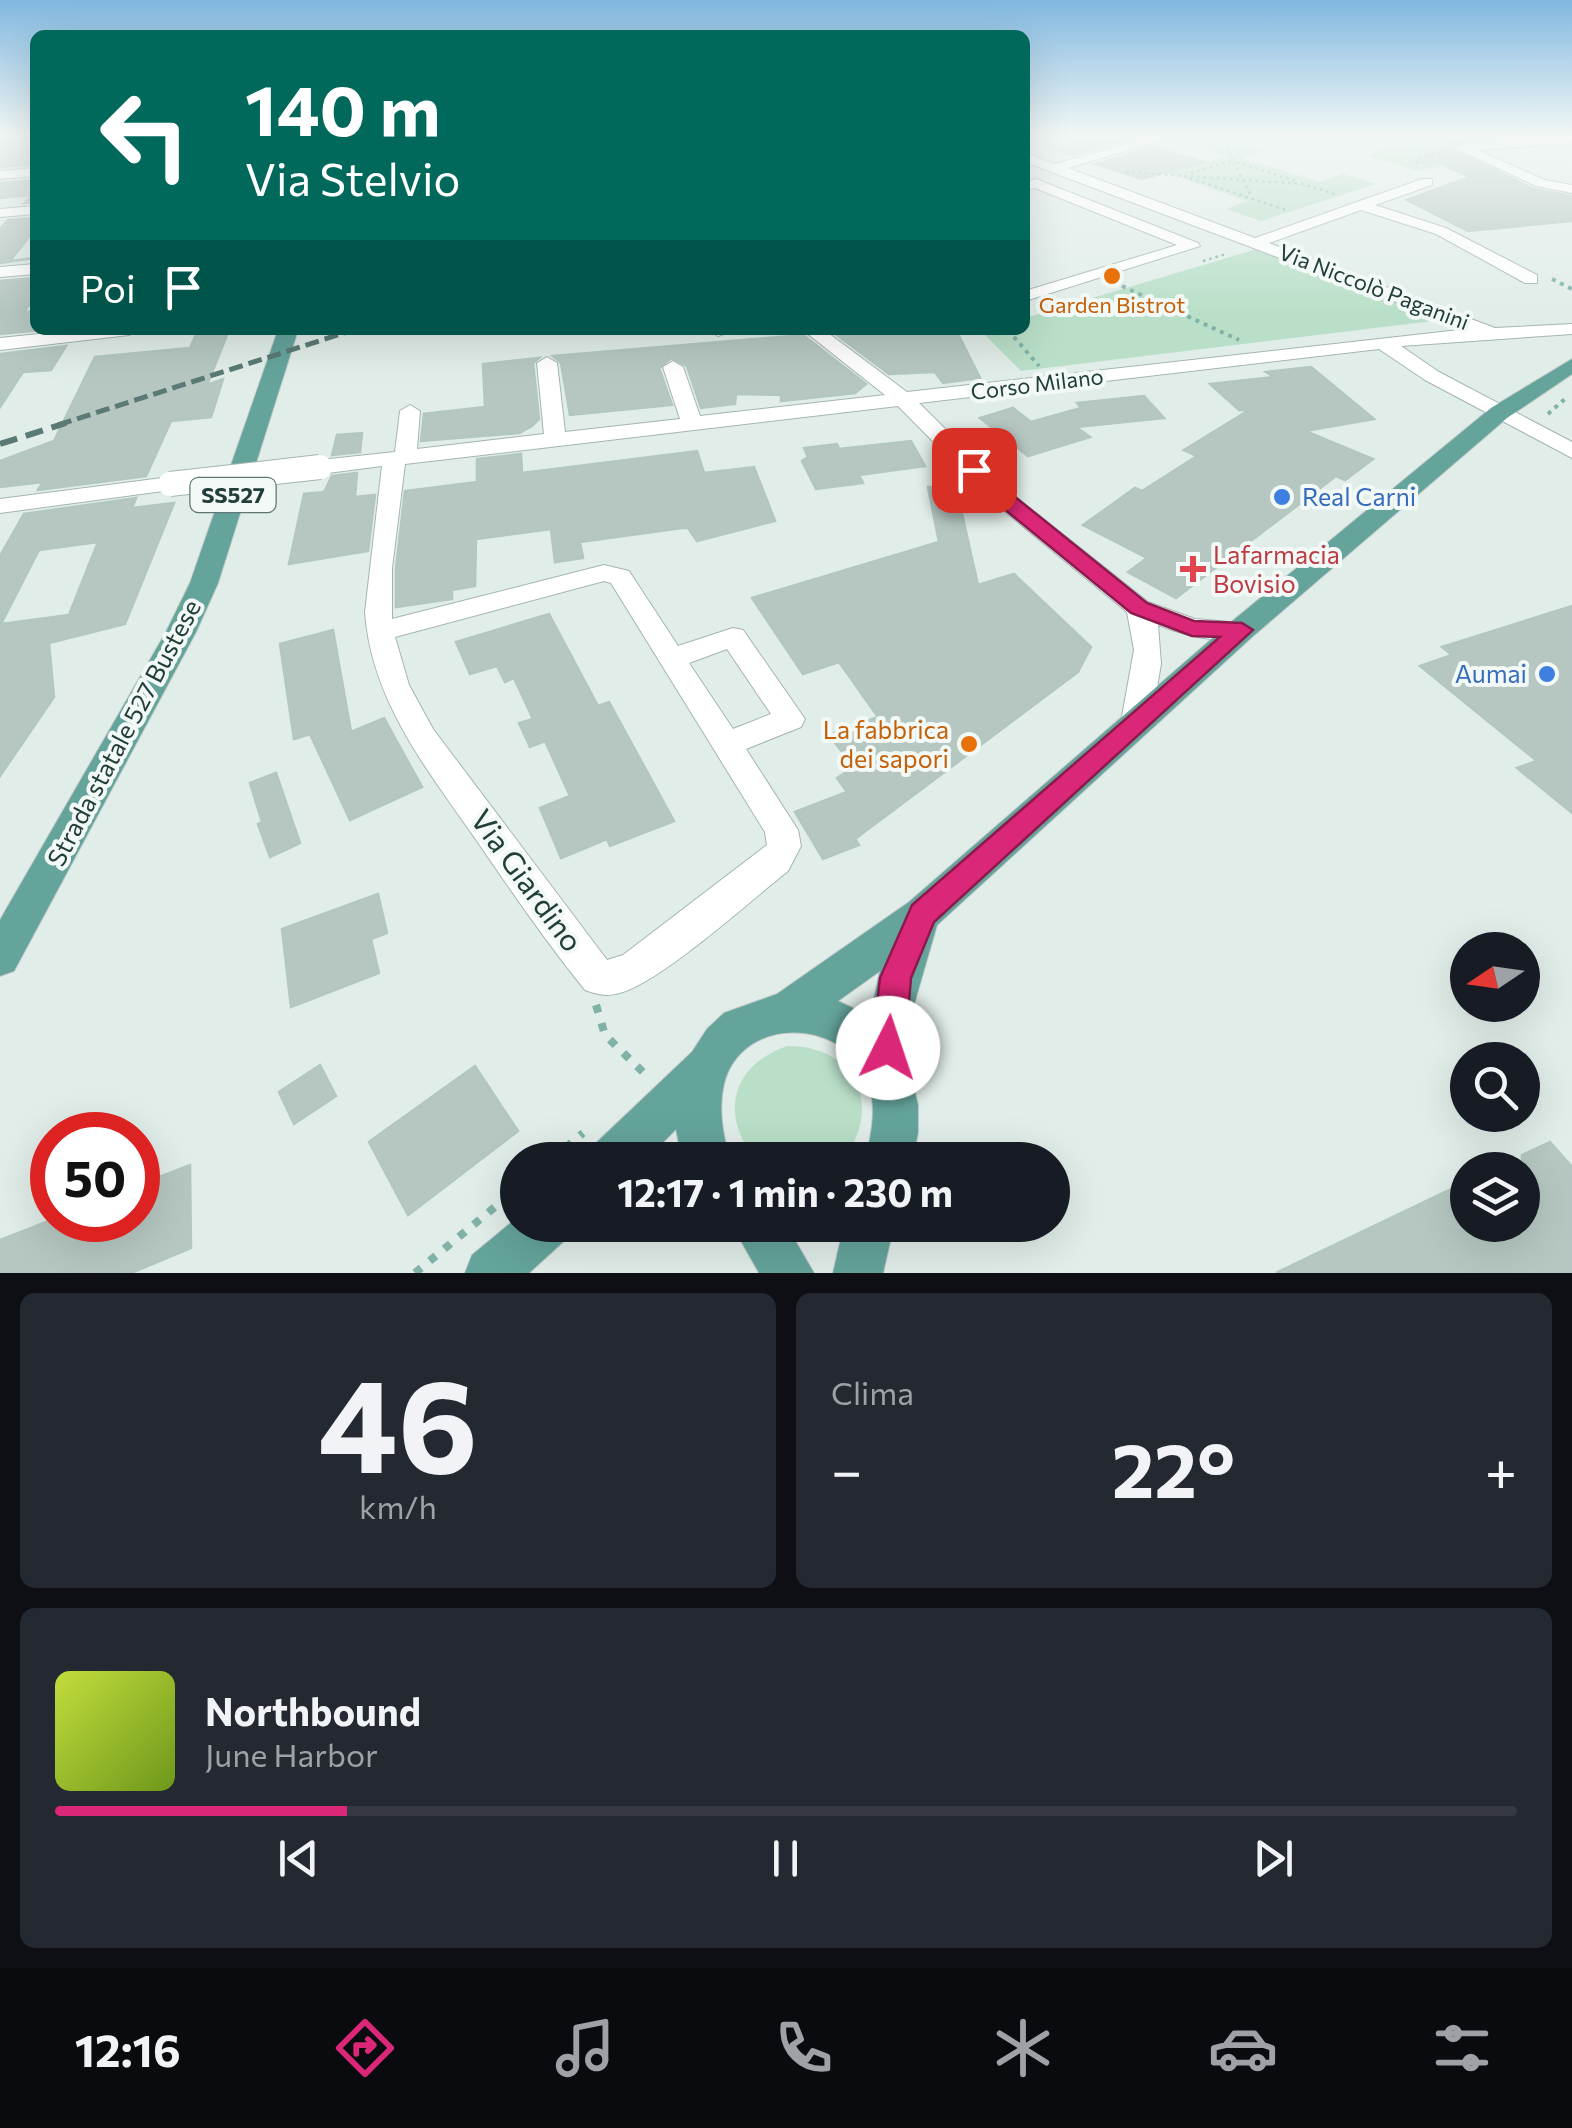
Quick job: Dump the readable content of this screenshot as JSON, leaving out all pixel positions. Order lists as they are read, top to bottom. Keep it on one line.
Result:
{"streets":{"main road":["SS527","Strada statale 527 Bustese"],"street":["Via Niccolò Paganini","Corso Milano","Via Giardino"]},"crossings":[["Via Niccolò Paganini","Corso Milano"],["Corso Milano","Via Giardino"]],"places":{"other":["Garden Bistrot","Real Carni","Aumai","La fabbrica dei sapori"],"health":["Lafarmacia Bovisio"]},"north":"left","page":{"turn":["140 m","Via Stelvio"],"then":"Poi","limit":"50","trip":"12:17 · 1 min · 230 m","tile":[["46","km/h"],"Clima"],"heat":["−","22°","+"],"song":["Northbound","June Harbor"],"tabs":"12:16"}}
